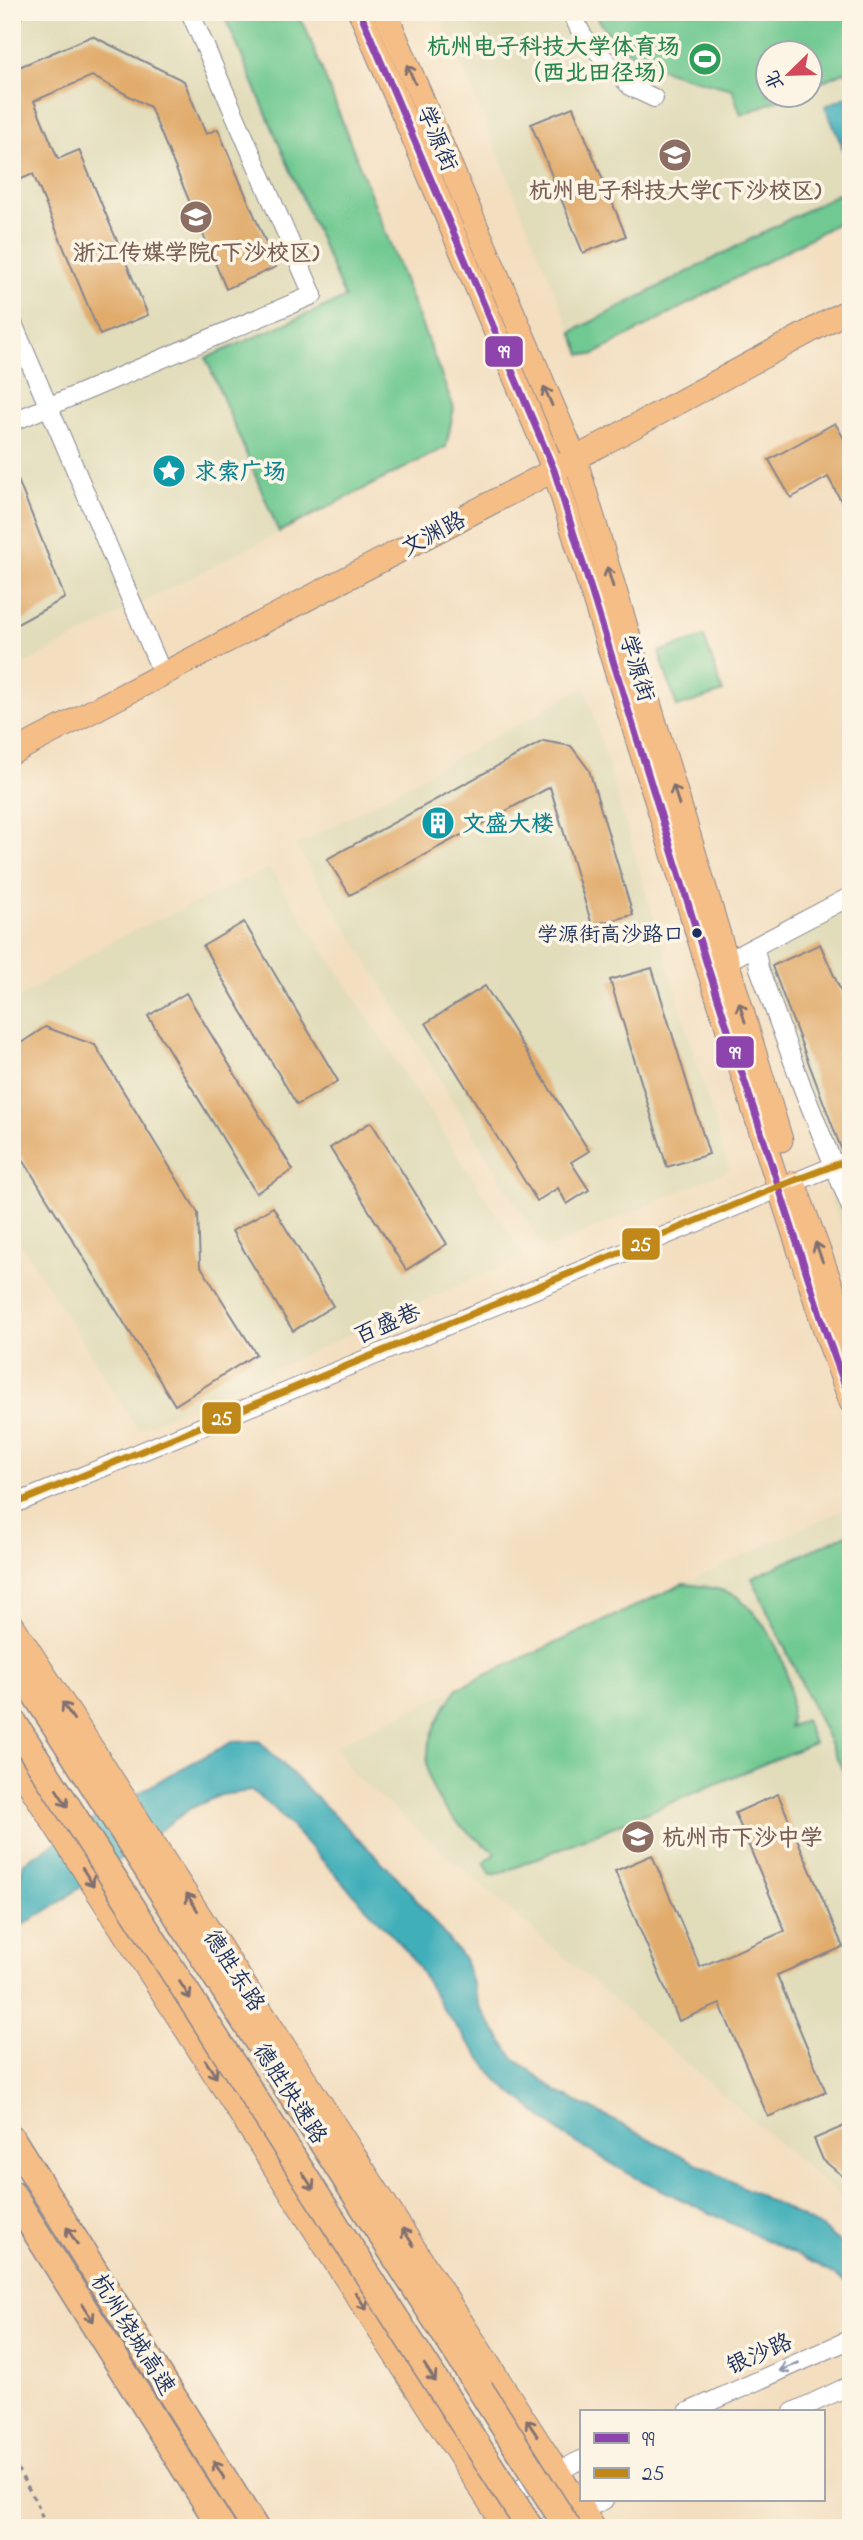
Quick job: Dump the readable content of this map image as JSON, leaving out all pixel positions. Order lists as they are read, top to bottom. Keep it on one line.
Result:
{"streets":{"highway":["德胜快速路","杭州绕城高速"],"main road":["学源街","文渊路","德胜东路"],"street":["百盛巷","银沙路"]},"crossings":[["学源街","文渊路"],["学源街","百盛巷"],["德胜东路","德胜快速路"]],"places":{"sports":["杭州电子科技大学体育场 （西北田径场）"],"school or university":["杭州电子科技大学(下沙校区)","浙江传媒学院(下沙校区)","杭州市下沙中学"],"place":["求索广场"],"building":["文盛大楼"],"other":["学源街高沙路口"]},"lines":["transit line 99","transit line 25"],"legend":["99","25"],"north":"bottom left"}
